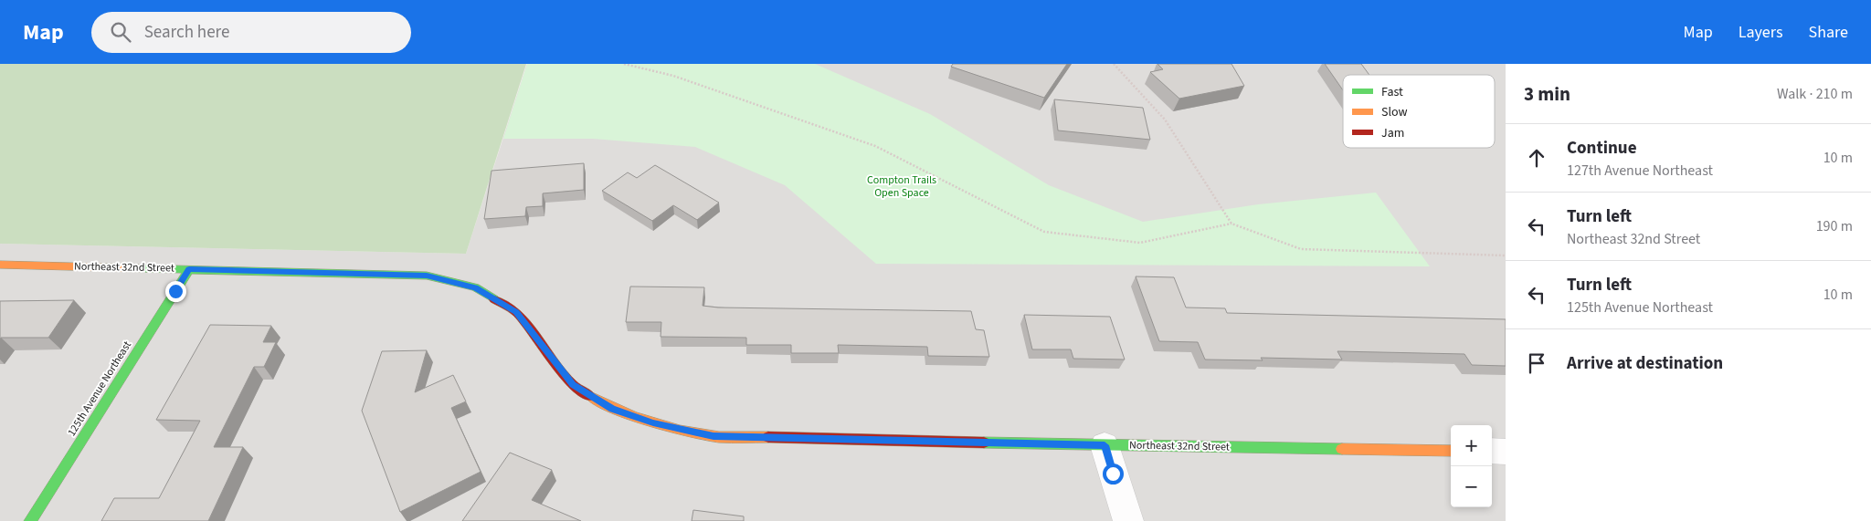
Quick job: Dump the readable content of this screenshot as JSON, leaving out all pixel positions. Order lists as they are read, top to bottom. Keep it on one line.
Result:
{"streets":{"street":["Northeast 32nd Street","125th Avenue Northeast"]},"crossings":[["Northeast 32nd Street","125th Avenue Northeast"]],"parks":["Compton Trails Open Space"],"legend":["Fast","Slow","Jam"],"page":{"header":"Map","search":"Search here","nav":["Map","Layers","Share"],"heading":["3 min","Walk · 210 m"],"list":[["Continue","127th Avenue Northeast","10 m"],["Turn left","Northeast 32nd Street","190 m"],["Turn left","125th Avenue Northeast","10 m"],"Arrive at destination"],"map_buttons":["+","−"]}}
